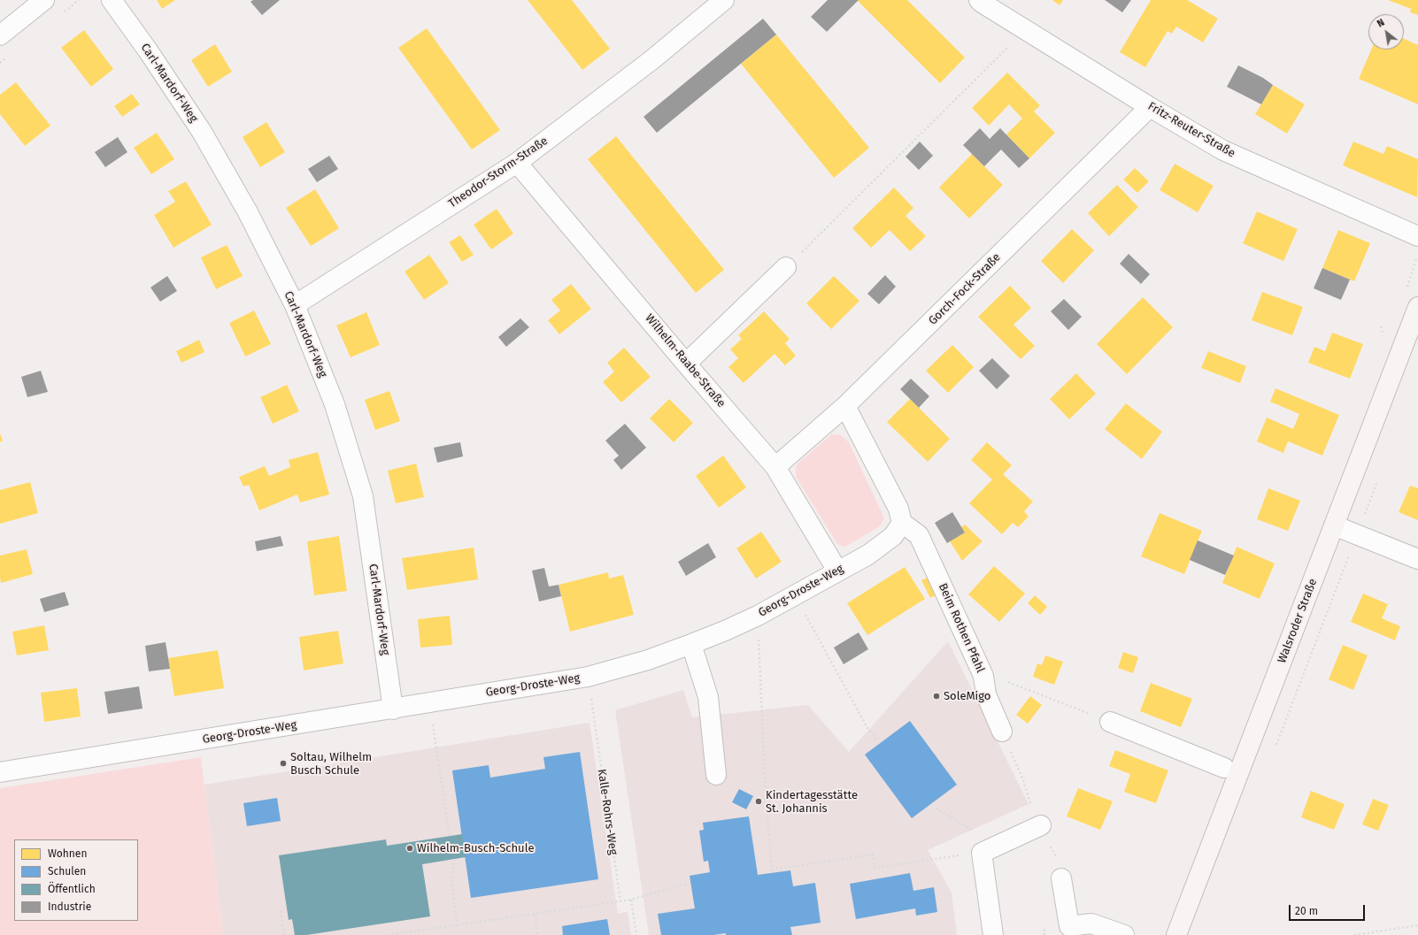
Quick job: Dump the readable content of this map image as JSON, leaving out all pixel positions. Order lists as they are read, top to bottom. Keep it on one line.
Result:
{"streets":{"main road":["Walsroder Straße"],"street":["Carl-Mardorf-Weg","Fritz-Reuter-Straße","Theodor-Storm-Straße","Gorch-Fock-Straße","Wilhelm-Raabe-Straße","Georg-Droste-Weg","Beim Rothen Pfahl"],"path":["Kalle-Rohrs-Weg"]},"crossings":[["Carl-Mardorf-Weg","Theodor-Storm-Straße"],["Carl-Mardorf-Weg","Georg-Droste-Weg"],["Fritz-Reuter-Straße","Gorch-Fock-Straße"],["Theodor-Storm-Straße","Wilhelm-Raabe-Straße"],["Gorch-Fock-Straße","Wilhelm-Raabe-Straße"],["Wilhelm-Raabe-Straße","Georg-Droste-Weg"],["Georg-Droste-Weg","Beim Rothen Pfahl"],["Georg-Droste-Weg","Kalle-Rohrs-Weg"]],"places":["SoleMigo","Soltau, Wilhelm Busch Schule","Kindertagesstätte St. Johannis","Wilhelm-Busch-Schule"],"legend":["Wohnen","Schulen","Öffentlich","Industrie"],"scale_bar":"20 m","north":"top left"}
